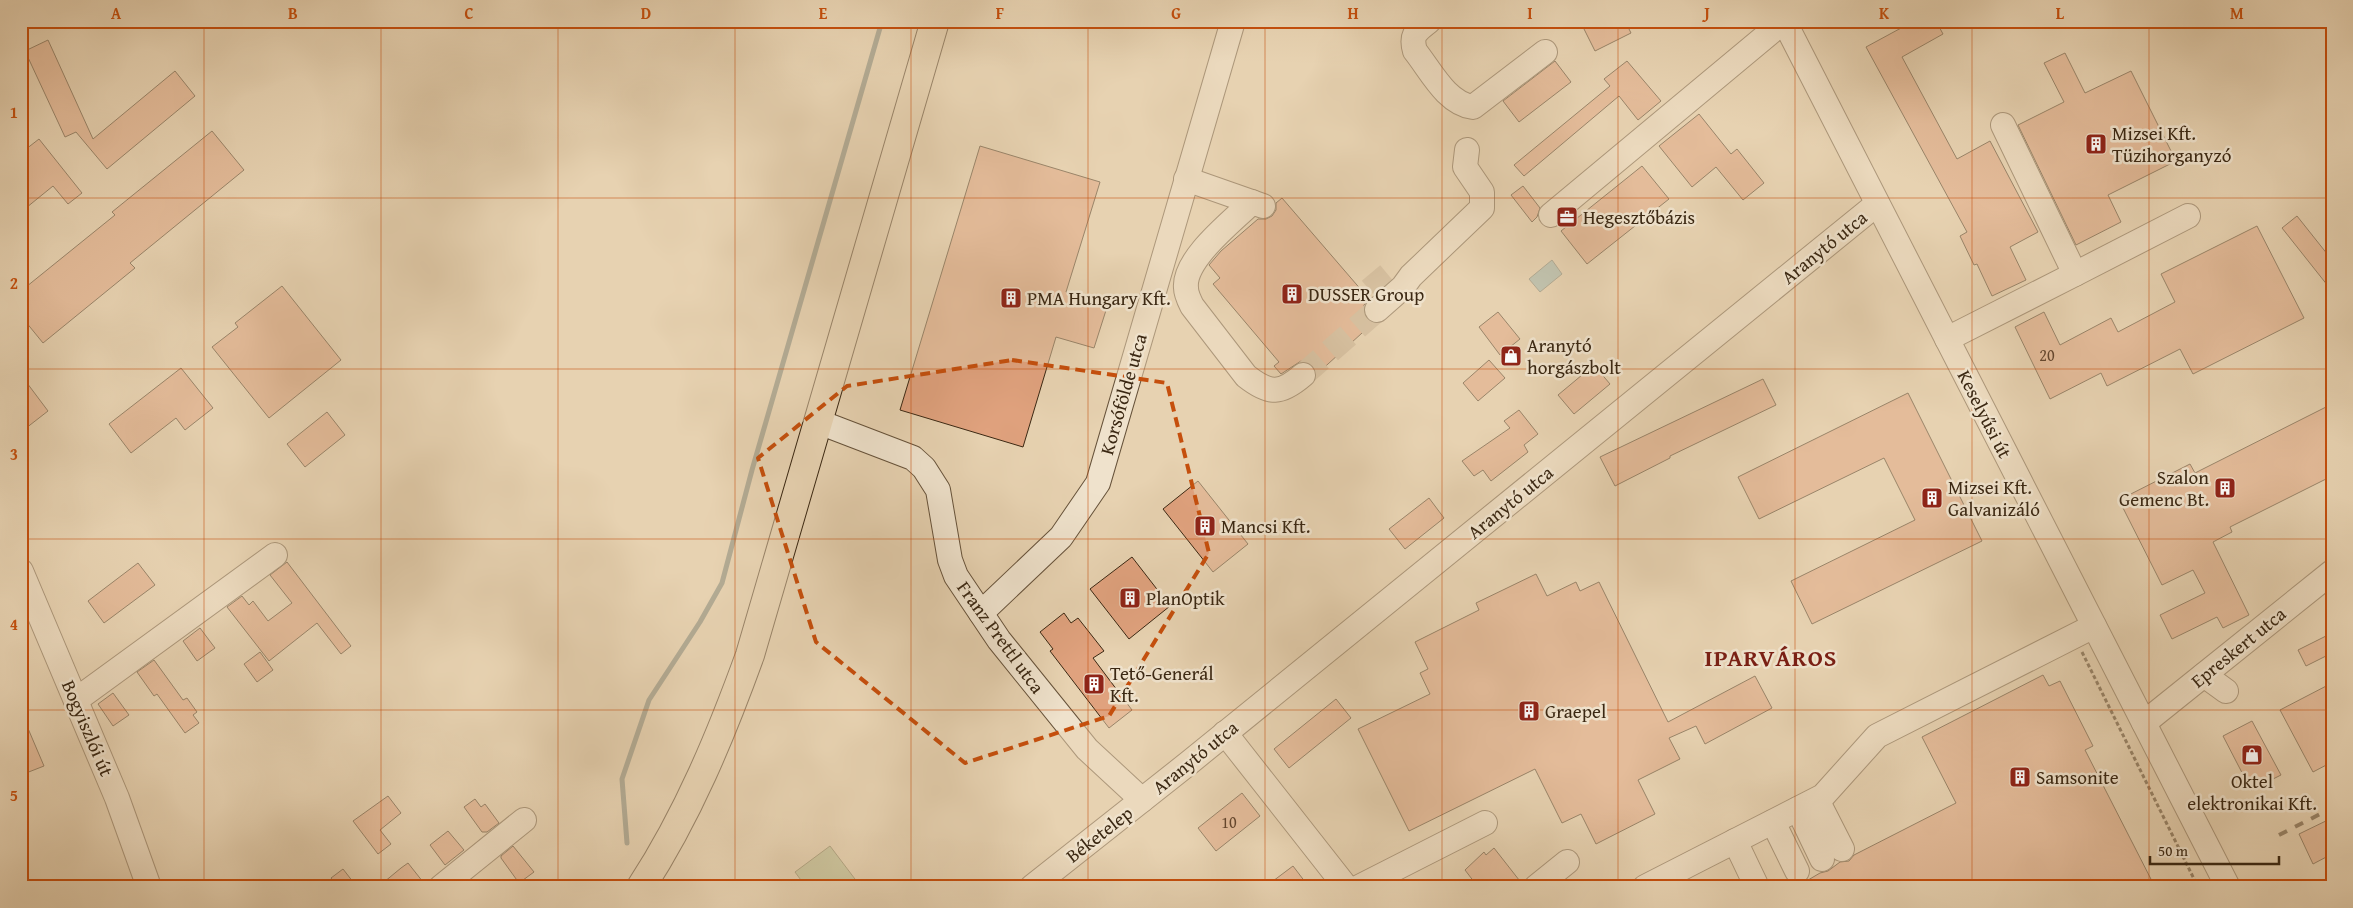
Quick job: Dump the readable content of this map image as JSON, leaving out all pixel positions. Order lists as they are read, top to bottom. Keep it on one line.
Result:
{"streets":{"street":["Aranytó utca","Korsófölde utca","Keselyűsi út","Franz Prettl utca","Epreskert utca","Bogyiszlói út","Béketelep"]},"crossings":[["Aranytó utca","Keselyűsi út"],["Aranytó utca","Franz Prettl utca"],["Aranytó utca","Béketelep"],["Korsófölde utca","Franz Prettl utca"],["Keselyűsi út","Epreskert utca"],["Franz Prettl utca","Béketelep"]],"districts":["IPARVÁROS"],"places":{"building":["Mizsei Kft. Tüzihorganyzó","DUSSER Group","PMA Hungary Kft.","Szalon Gemenc Bt.","Mizsei Kft. Galvanizáló","Mancsi Kft.","PlanOptik","Tető-Generál Kft.","Graepel","Samsonite"],"office":["Hegesztőbázis"],"shop":["Aranytó horgászbolt","Oktel elektronikai Kft."]},"house_numbers":["20","10"],"scale_bar":"50 m","grid":{"columns":["A","B","C","D","E","F","G","H","I","J","K","L","M"],"rows":["1","2","3","4","5"]}}
